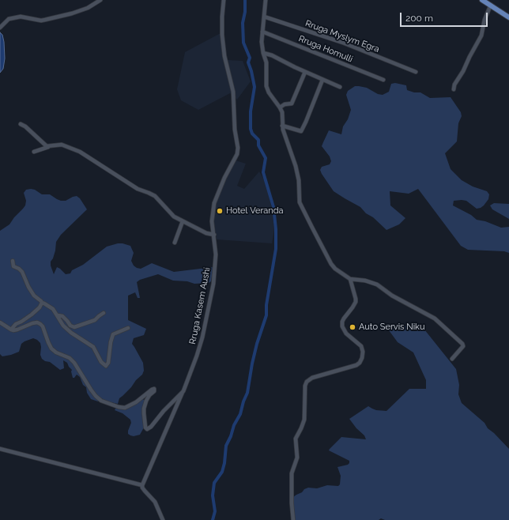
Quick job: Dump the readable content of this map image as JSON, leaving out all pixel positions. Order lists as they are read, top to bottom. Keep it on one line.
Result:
{"streets":{"street":["Rruga Myslym Egra","Rruga Homulli","Rruga Kasem Aushi"]},"places":["Hotel Veranda","Auto Servis Niku"],"scale_bar":"200 m"}
